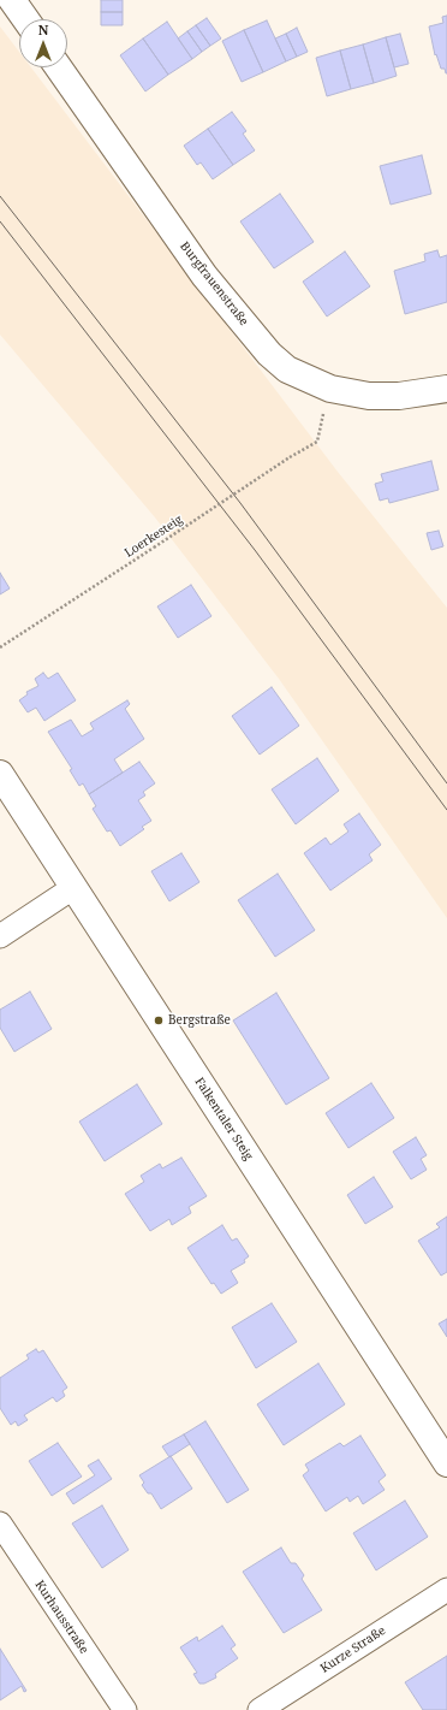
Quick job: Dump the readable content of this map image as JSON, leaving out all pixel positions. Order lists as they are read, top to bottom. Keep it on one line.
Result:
{"streets":{"street":["Burgfrauenstraße","Falkentaler Steig","Kurhausstraße","Kurze Straße"],"path":["Loerkesteig"]},"places":["Bergstraße"],"north":"top"}
